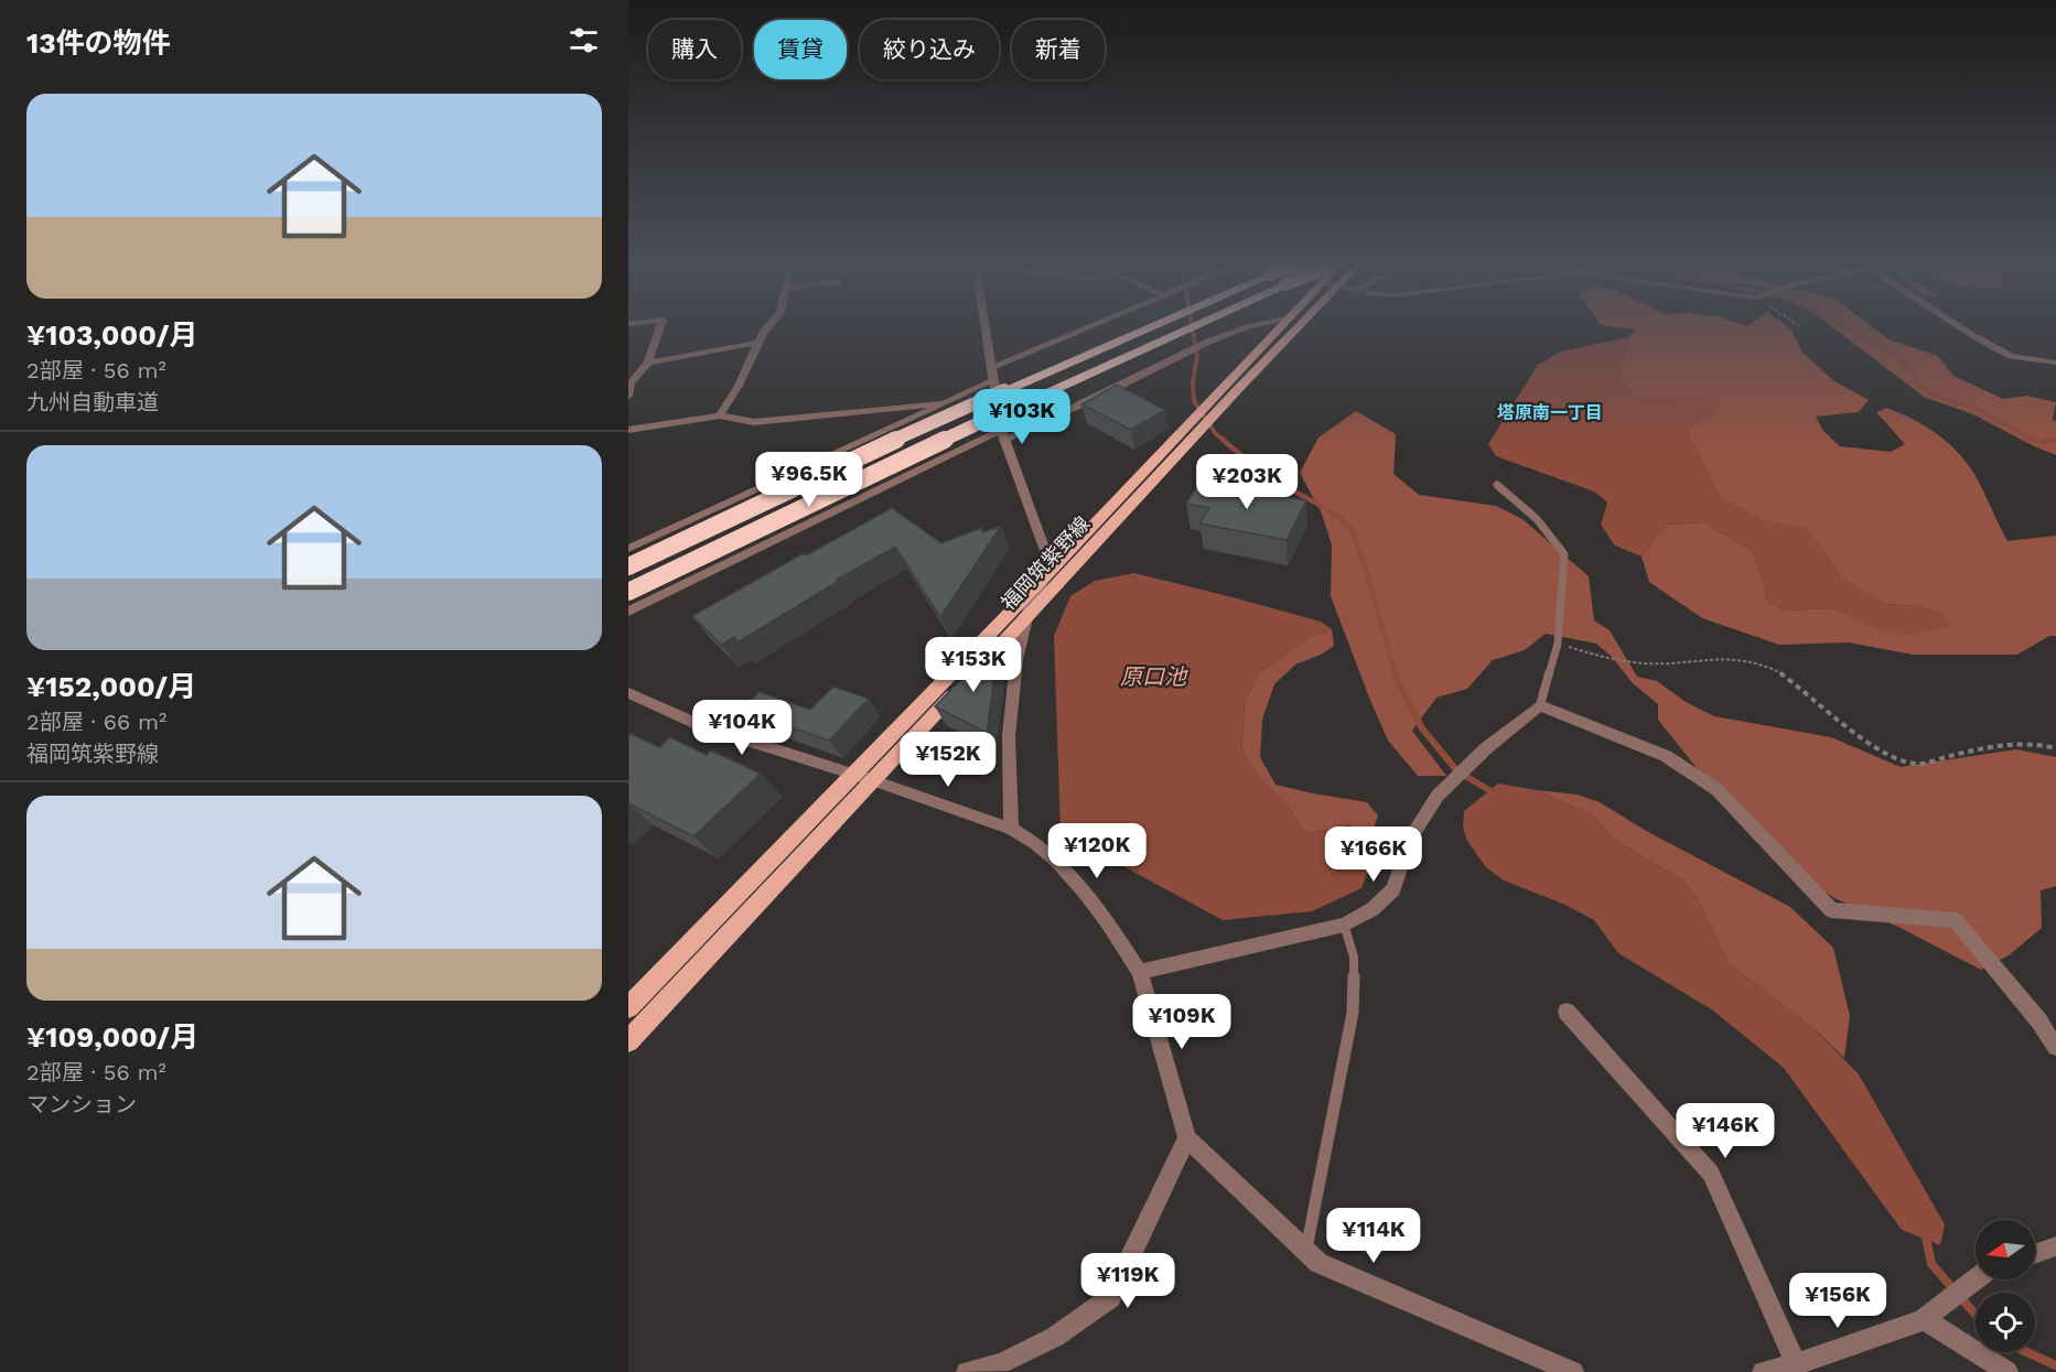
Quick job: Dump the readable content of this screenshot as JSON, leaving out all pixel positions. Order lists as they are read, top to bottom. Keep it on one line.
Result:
{"streets":{"main road":["福岡筑紫野線"]},"districts":["塔原南一丁目"],"water":["原口池"],"north":"left","page":{"heading":"13件の物件","chip":["購入","賃貸","絞り込み","新着"],"list":[{"name":"¥103,000/月","note":"2部屋 · 56 m² · 九州自動車道"},{"name":"¥152,000/月","note":"2部屋 · 66 m² · 福岡筑紫野線"},{"name":"¥109,000/月","note":"2部屋 · 56 m² · マンション"}],"price":["¥103K","¥96.5K","¥203K","¥153K","¥104K","¥152K","¥120K","¥166K","¥109K","¥146K","¥114K","¥119K","¥156K"]}}
